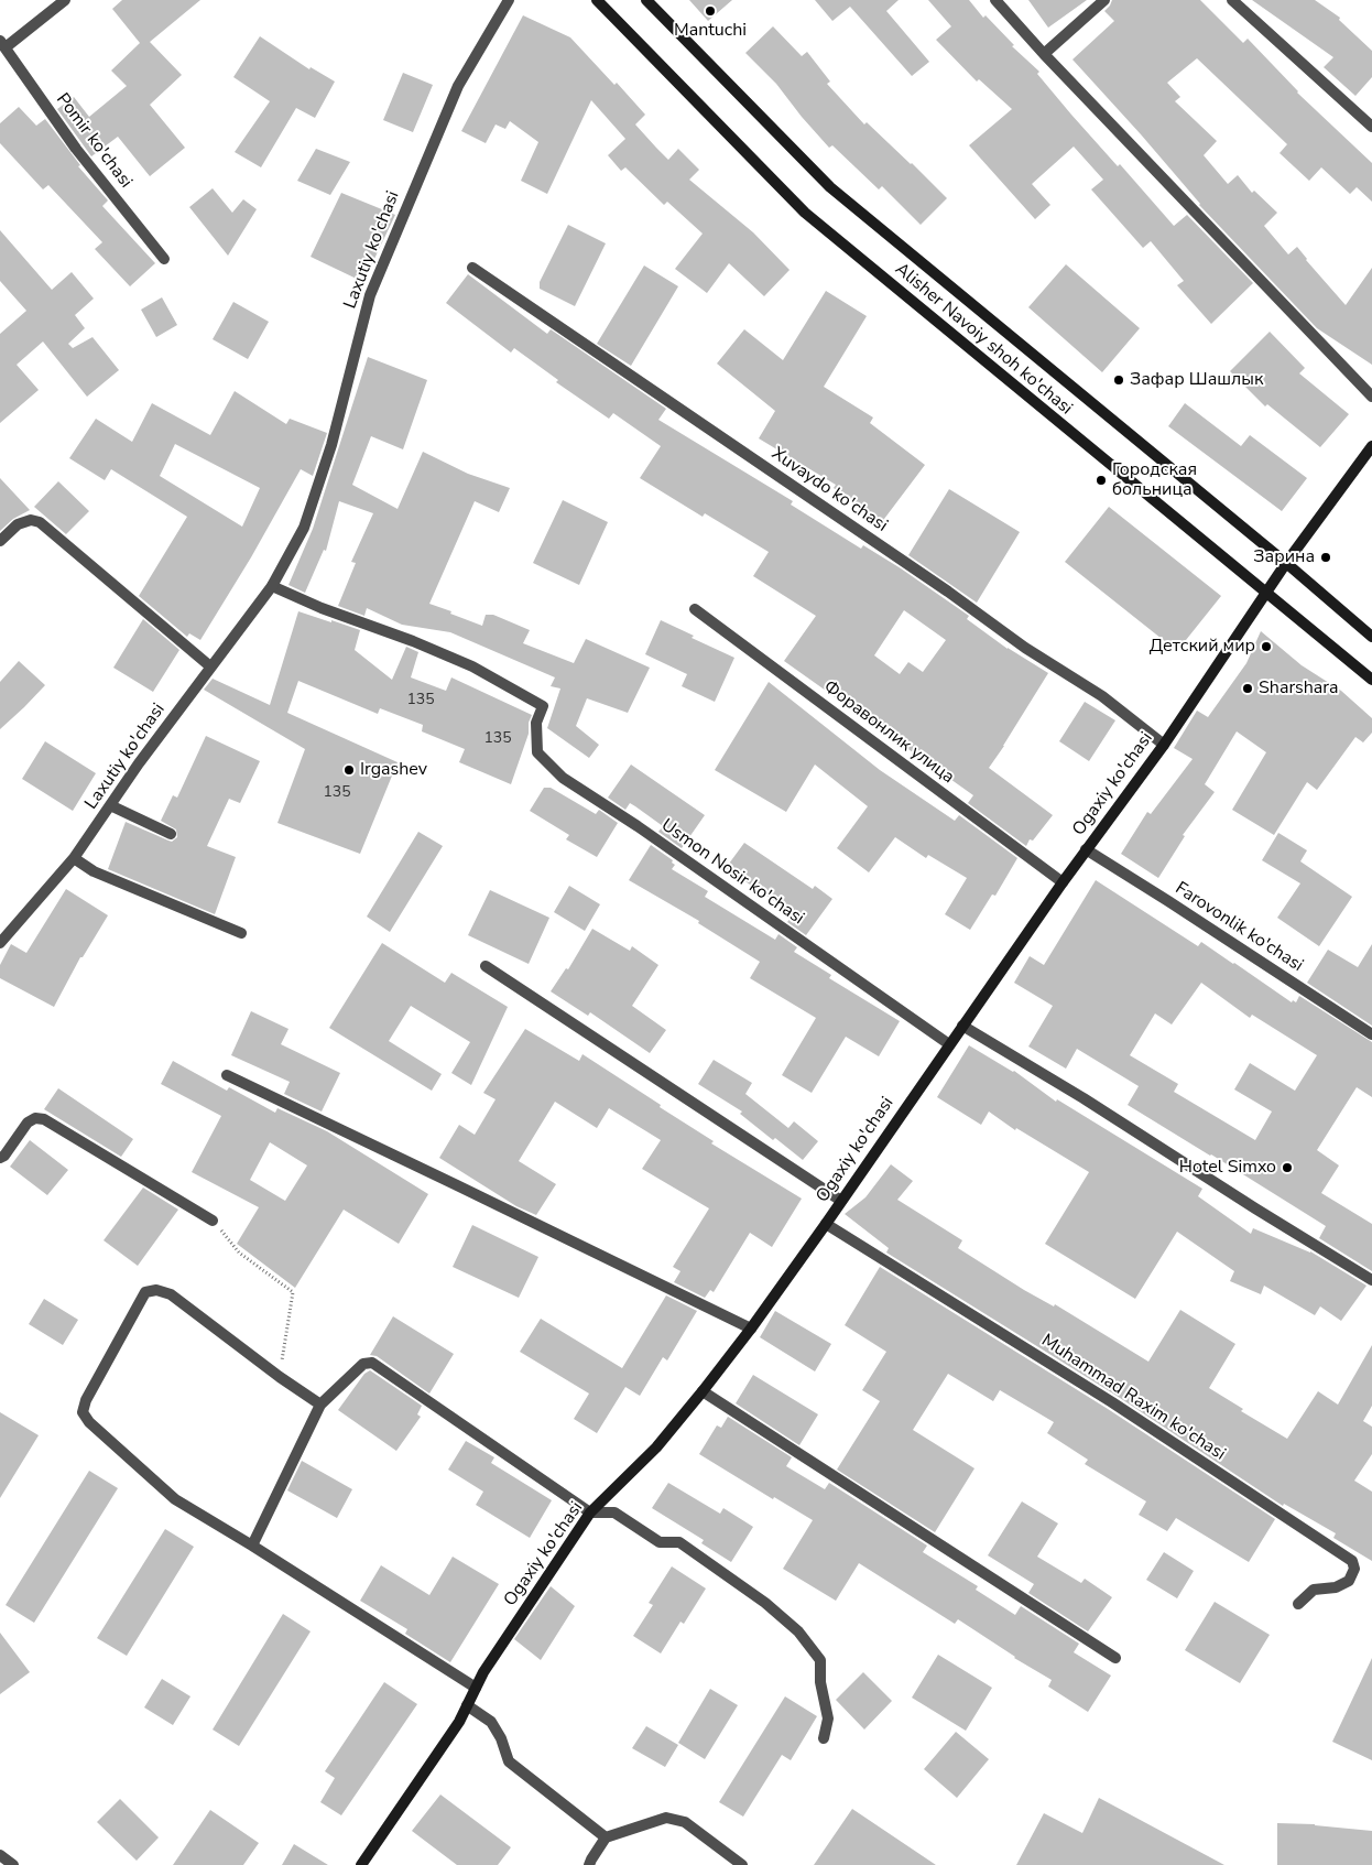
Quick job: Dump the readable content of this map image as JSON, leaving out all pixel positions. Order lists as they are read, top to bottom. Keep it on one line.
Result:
{"streets":{"main road":["Alisher Navoiy shoh ko'chasi","Ogaxiy ko'chasi"],"street":["Pomir ko'chasi","Laxutiy ko'chasi","Xuvaydo ko'chasi","Форавонлик улица","Usmon Nosir ko'chasi","Farovonlik ko'chasi","Muhammad Raxim ko'chasi"]},"crossings":[["Laxutiy ko'chasi","Usmon Nosir ko'chasi"],["Alisher Navoiy shoh ko'chasi","Ogaxiy ko'chasi"],["Xuvaydo ko'chasi","Ogaxiy ko'chasi"],["Форавонлик улица","Ogaxiy ko'chasi"],["Ogaxiy ko'chasi","Usmon Nosir ko'chasi"],["Ogaxiy ko'chasi","Farovonlik ko'chasi"],["Ogaxiy ko'chasi","Muhammad Raxim ko'chasi"]],"places":["Mantuchi","Зафар Шашлык","Городская больница","Зарина","Детский мир","Sharshara","Irgashev","Hotel Simxo"],"house_numbers":["135","135","135"]}
